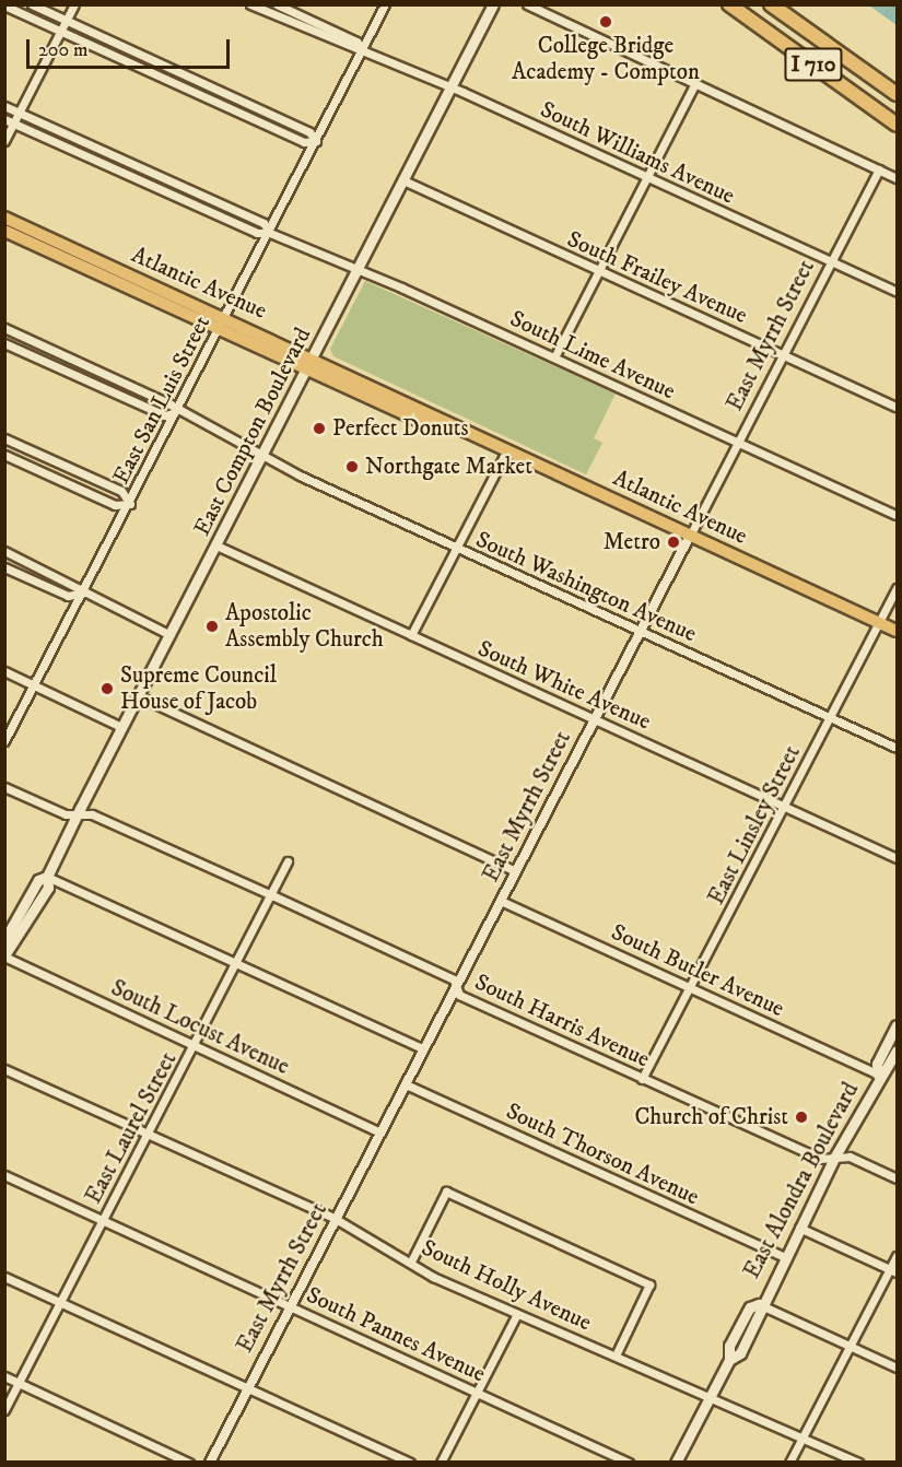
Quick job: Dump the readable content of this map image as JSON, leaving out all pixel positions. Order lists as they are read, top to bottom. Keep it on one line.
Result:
{"streets":{"highway":["I 710"],"main road":["Atlantic Avenue","East Compton Boulevard","East Alondra Boulevard"],"street":["South Williams Avenue","South Frailey Avenue","East Myrrh Street","South Lime Avenue","East San Luis Street","South Washington Avenue","South White Avenue","East Linsley Street","South Butler Avenue","South Harris Avenue","South Locust Avenue","East Laurel Street","South Thorson Avenue","South Holly Avenue","South Pannes Avenue"]},"crossings":[["South Williams Avenue","East Myrrh Street"],["South Williams Avenue","East San Luis Street"],["South Williams Avenue","East Compton Boulevard"],["South Frailey Avenue","East Myrrh Street"],["South Frailey Avenue","East Compton Boulevard"],["Atlantic Avenue","East Myrrh Street"],["Atlantic Avenue","East San Luis Street"],["Atlantic Avenue","East Compton Boulevard"],["Atlantic Avenue","East Linsley Street"],["East Myrrh Street","South Lime Avenue"],["East Myrrh Street","South Washington Avenue"],["East Myrrh Street","South White Avenue"],["East Myrrh Street","South Butler Avenue"],["East Myrrh Street","South Harris Avenue"],["East Myrrh Street","South Locust Avenue"],["East Myrrh Street","South Thorson Avenue"],["East Myrrh Street","South Holly Avenue"],["East Myrrh Street","South Pannes Avenue"],["South Lime Avenue","East San Luis Street"],["South Lime Avenue","East Compton Boulevard"],["East San Luis Street","South Washington Avenue"],["East Compton Boulevard","South Washington Avenue"],["East Compton Boulevard","South White Avenue"],["East Compton Boulevard","South Harris Avenue"],["East Compton Boulevard","South Locust Avenue"],["South Washington Avenue","East Linsley Street"],["South White Avenue","East Linsley Street"],["East Linsley Street","South Butler Avenue"],["East Linsley Street","South Harris Avenue"],["South Butler Avenue","East Alondra Boulevard"],["South Harris Avenue","East Laurel Street"],["South Harris Avenue","East Alondra Boulevard"],["South Locust Avenue","East Laurel Street"],["East Laurel Street","South Holly Avenue"],["East Laurel Street","South Pannes Avenue"],["South Thorson Avenue","East Alondra Boulevard"],["East Alondra Boulevard","South Holly Avenue"]],"places":["College Bridge Academy - Compton","Perfect Donuts","Northgate Market","Metro","Apostolic Assembly Church","Supreme Council House of Jacob","Church of Christ"],"scale_bar":"200 m"}
